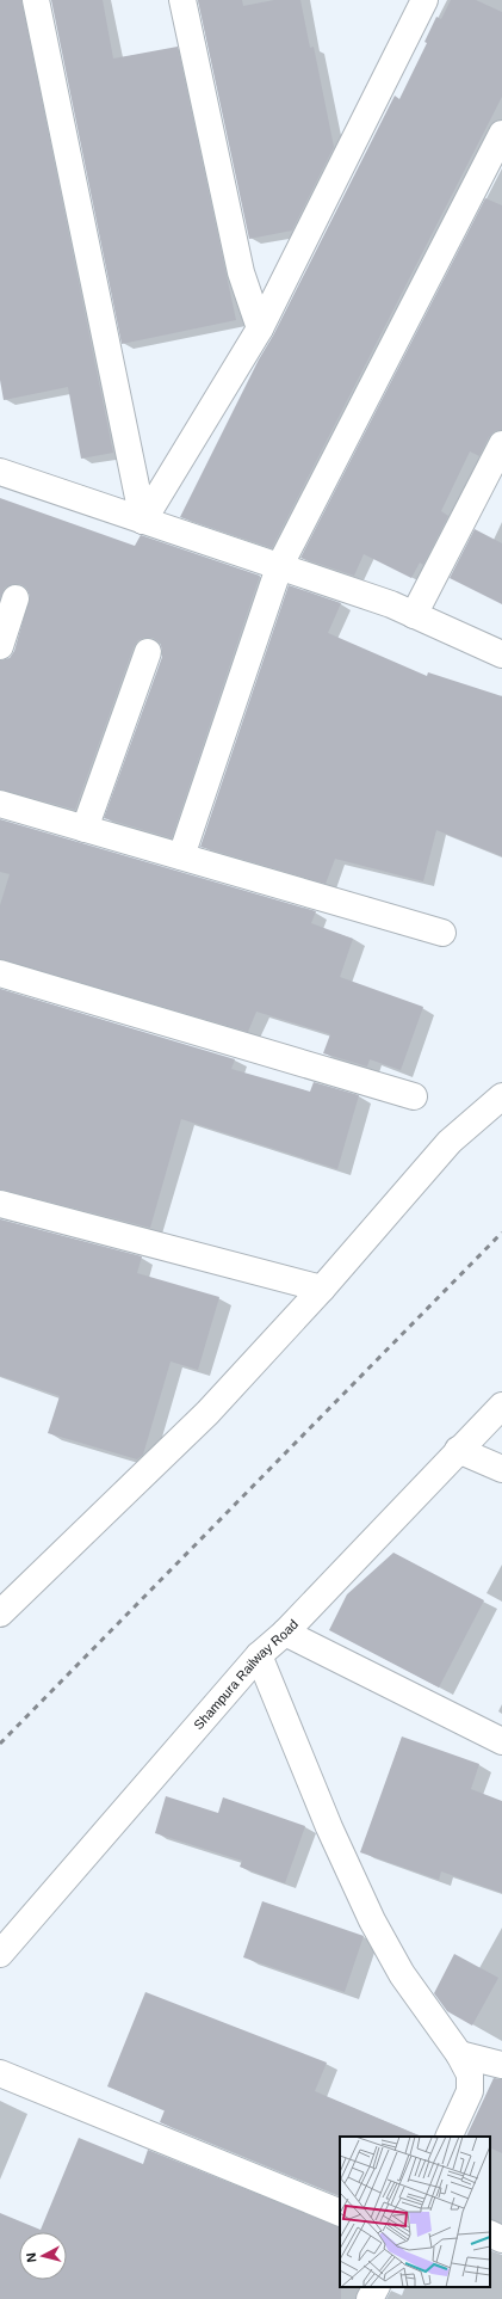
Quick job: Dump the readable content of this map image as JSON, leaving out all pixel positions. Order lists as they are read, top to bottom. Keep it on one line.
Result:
{"streets":{"street":["Shampura Railway Road"]},"north":"left"}
